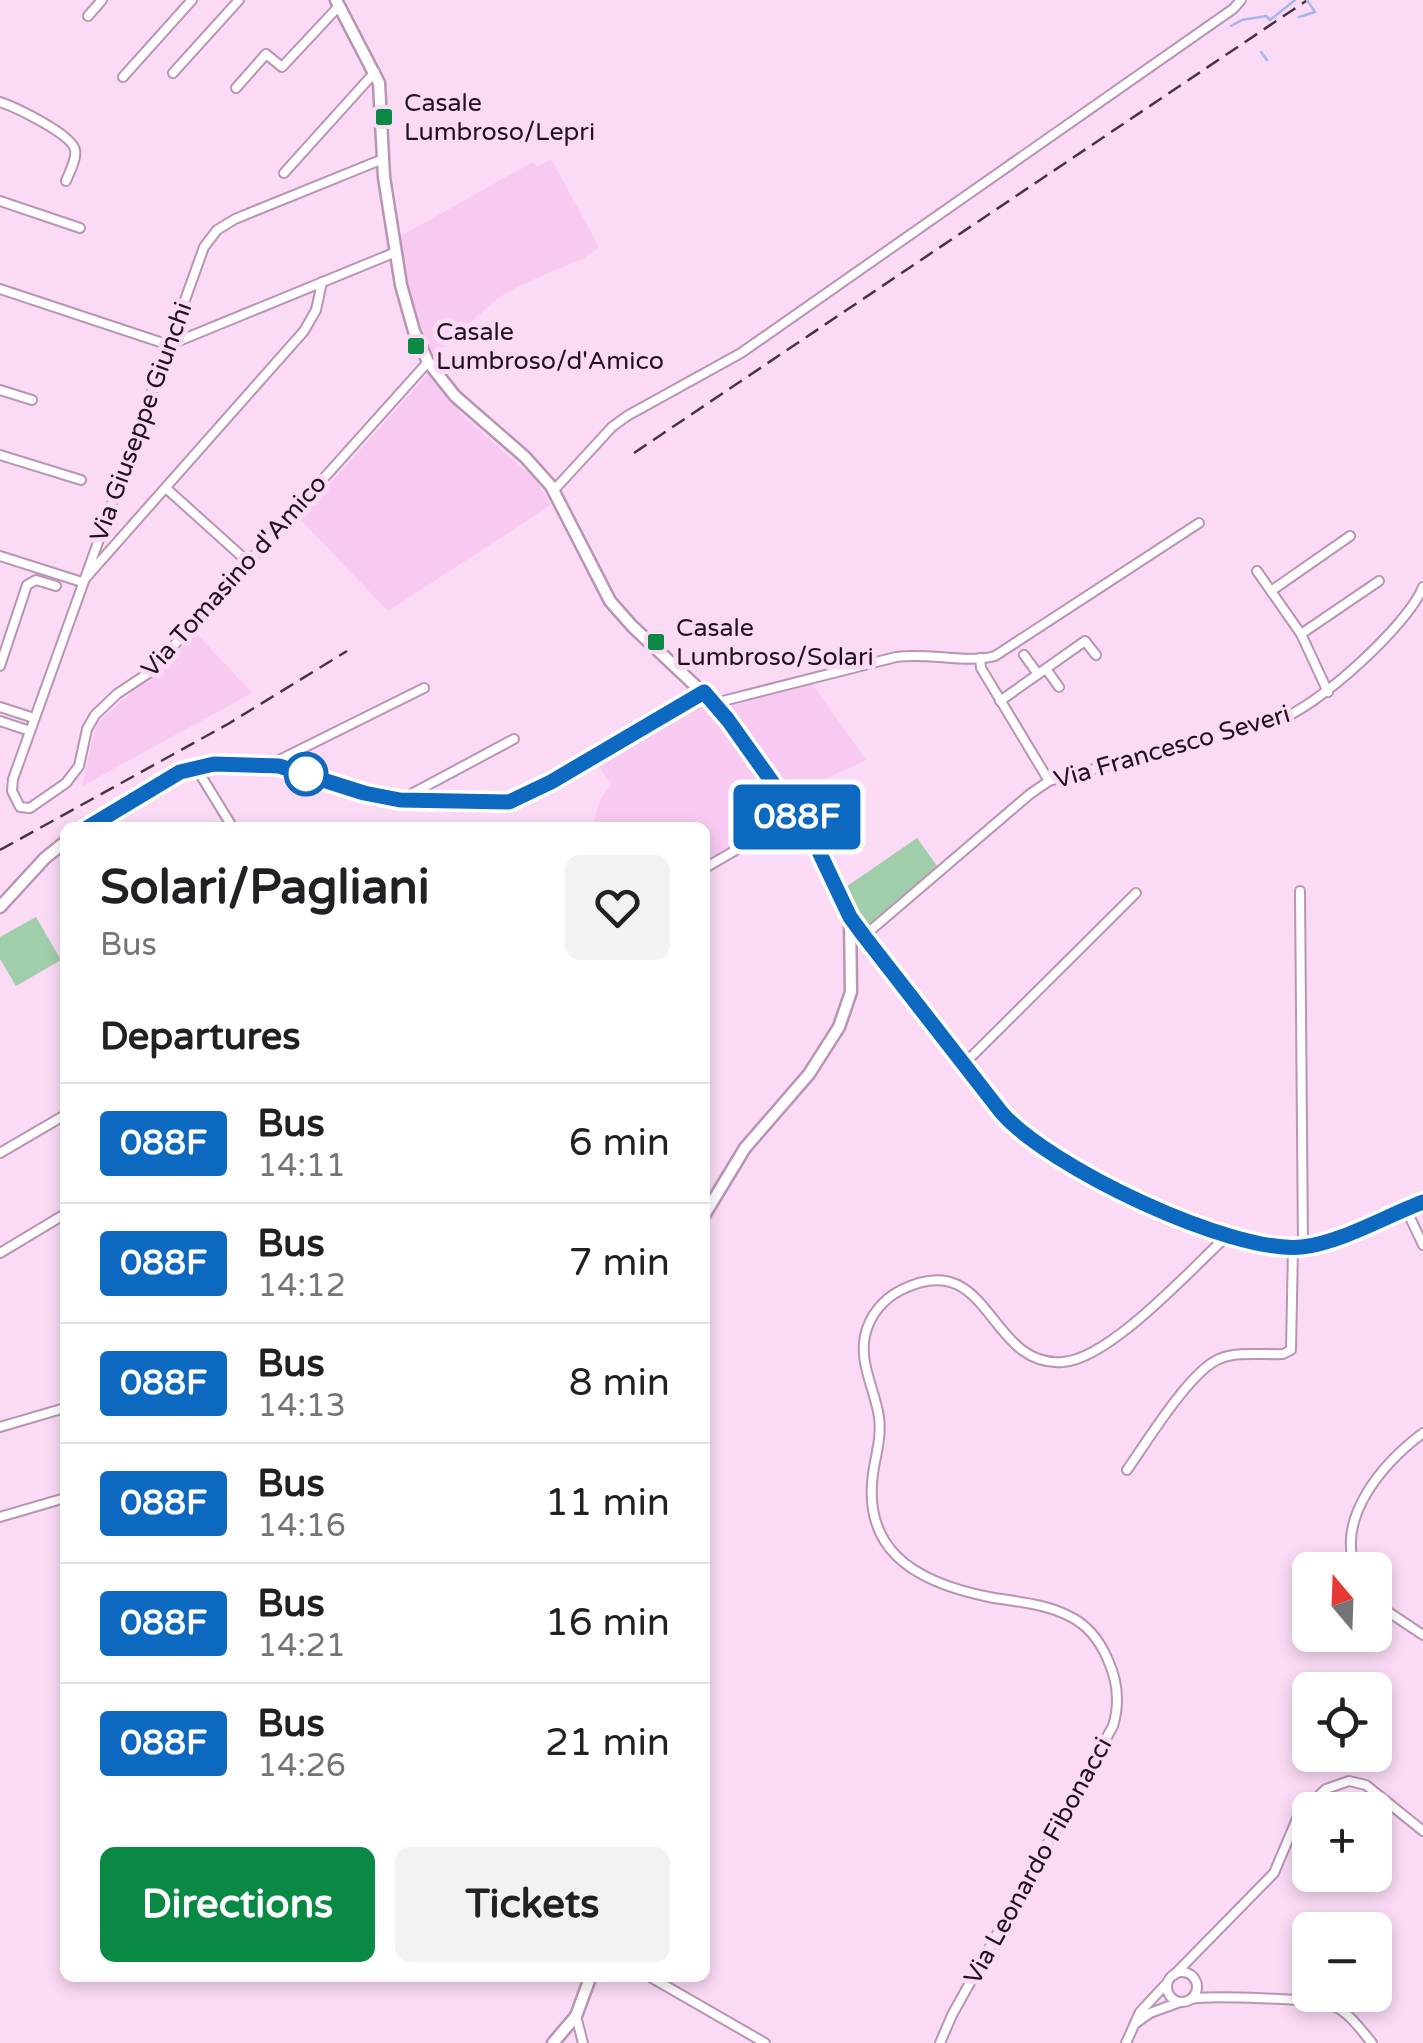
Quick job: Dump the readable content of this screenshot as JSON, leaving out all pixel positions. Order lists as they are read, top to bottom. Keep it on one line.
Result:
{"streets":{"street":["Via Giuseppe Giunchi","Via Tomasino d'Amico","Via Francesco Severi","Via Leonardo Fibonacci"]},"crossings":[["Via Giuseppe Giunchi","Via Tomasino d'Amico"]],"places":{"transit":["Casale Lumbroso/Lepri","Casale Lumbroso/d'Amico","Casale Lumbroso/Solari"]},"lines":["bus line 088F"],"north":"top","page":{"on_map":"088F","heading":[["Solari/Pagliani","Bus"],"Departures"],"list":[{"mark":"088F","name":"Bus","note":"14:11","value":"6 min"},{"mark":"088F","name":"Bus","note":"14:12","value":"7 min"},{"mark":"088F","name":"Bus","note":"14:13","value":"8 min"},{"mark":"088F","name":"Bus","note":"14:16","value":"11 min"},{"mark":"088F","name":"Bus","note":"14:21","value":"16 min"},{"mark":"088F","name":"Bus","note":"14:26","value":"21 min"}],"map_buttons":["+","−"],"buttons":["Directions","Tickets"]}}
